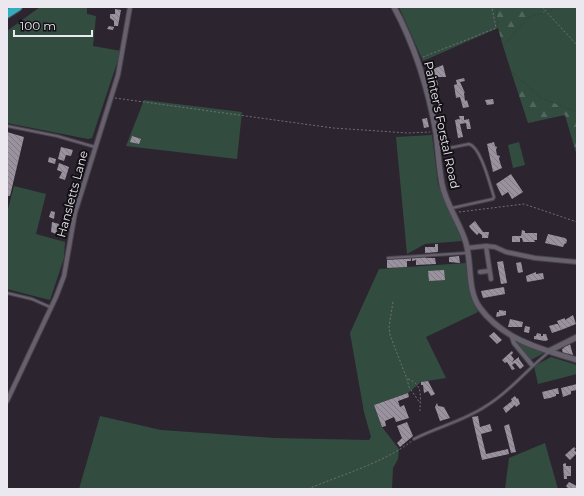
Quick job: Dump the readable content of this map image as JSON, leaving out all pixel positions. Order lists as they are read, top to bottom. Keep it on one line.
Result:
{"streets":{"street":["Painter's Forstal Road","Hansletts Lane"]},"scale_bar":"100 m"}
